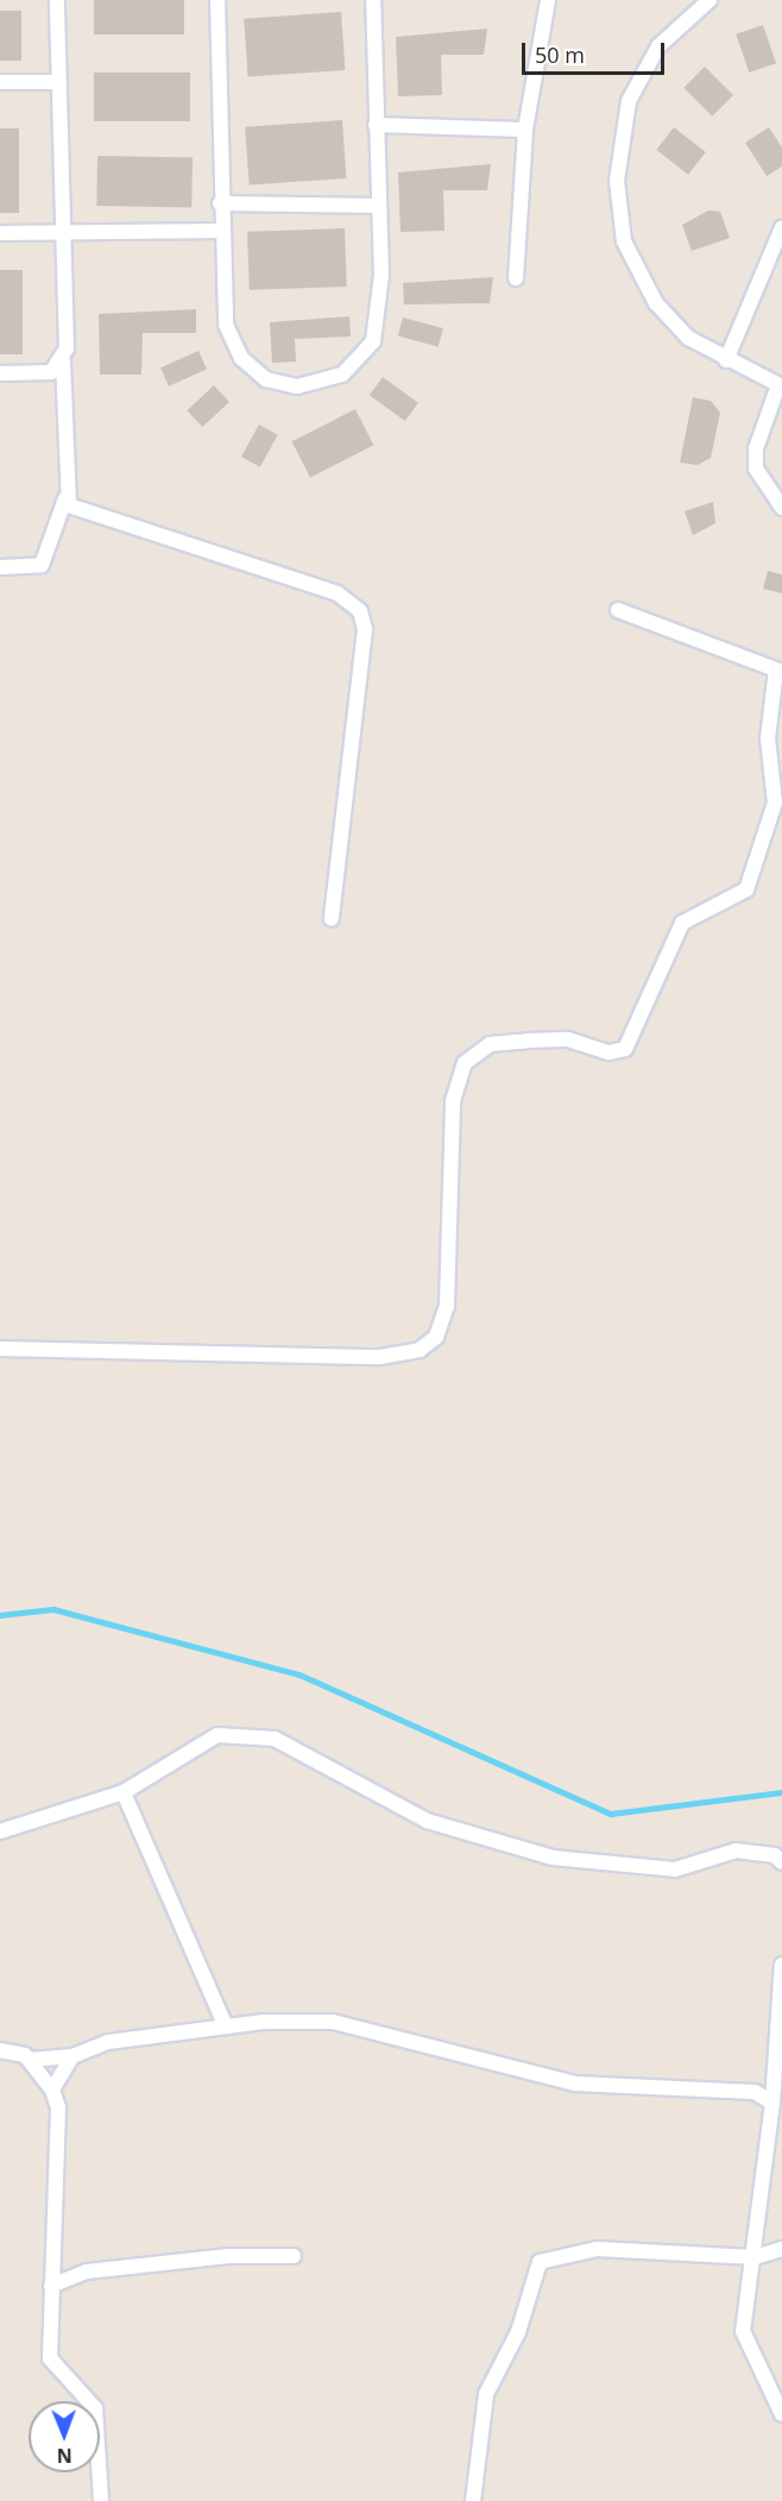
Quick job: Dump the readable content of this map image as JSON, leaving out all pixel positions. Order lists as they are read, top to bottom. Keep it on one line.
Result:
{"scale_bar":"50 m","north":"bottom"}
